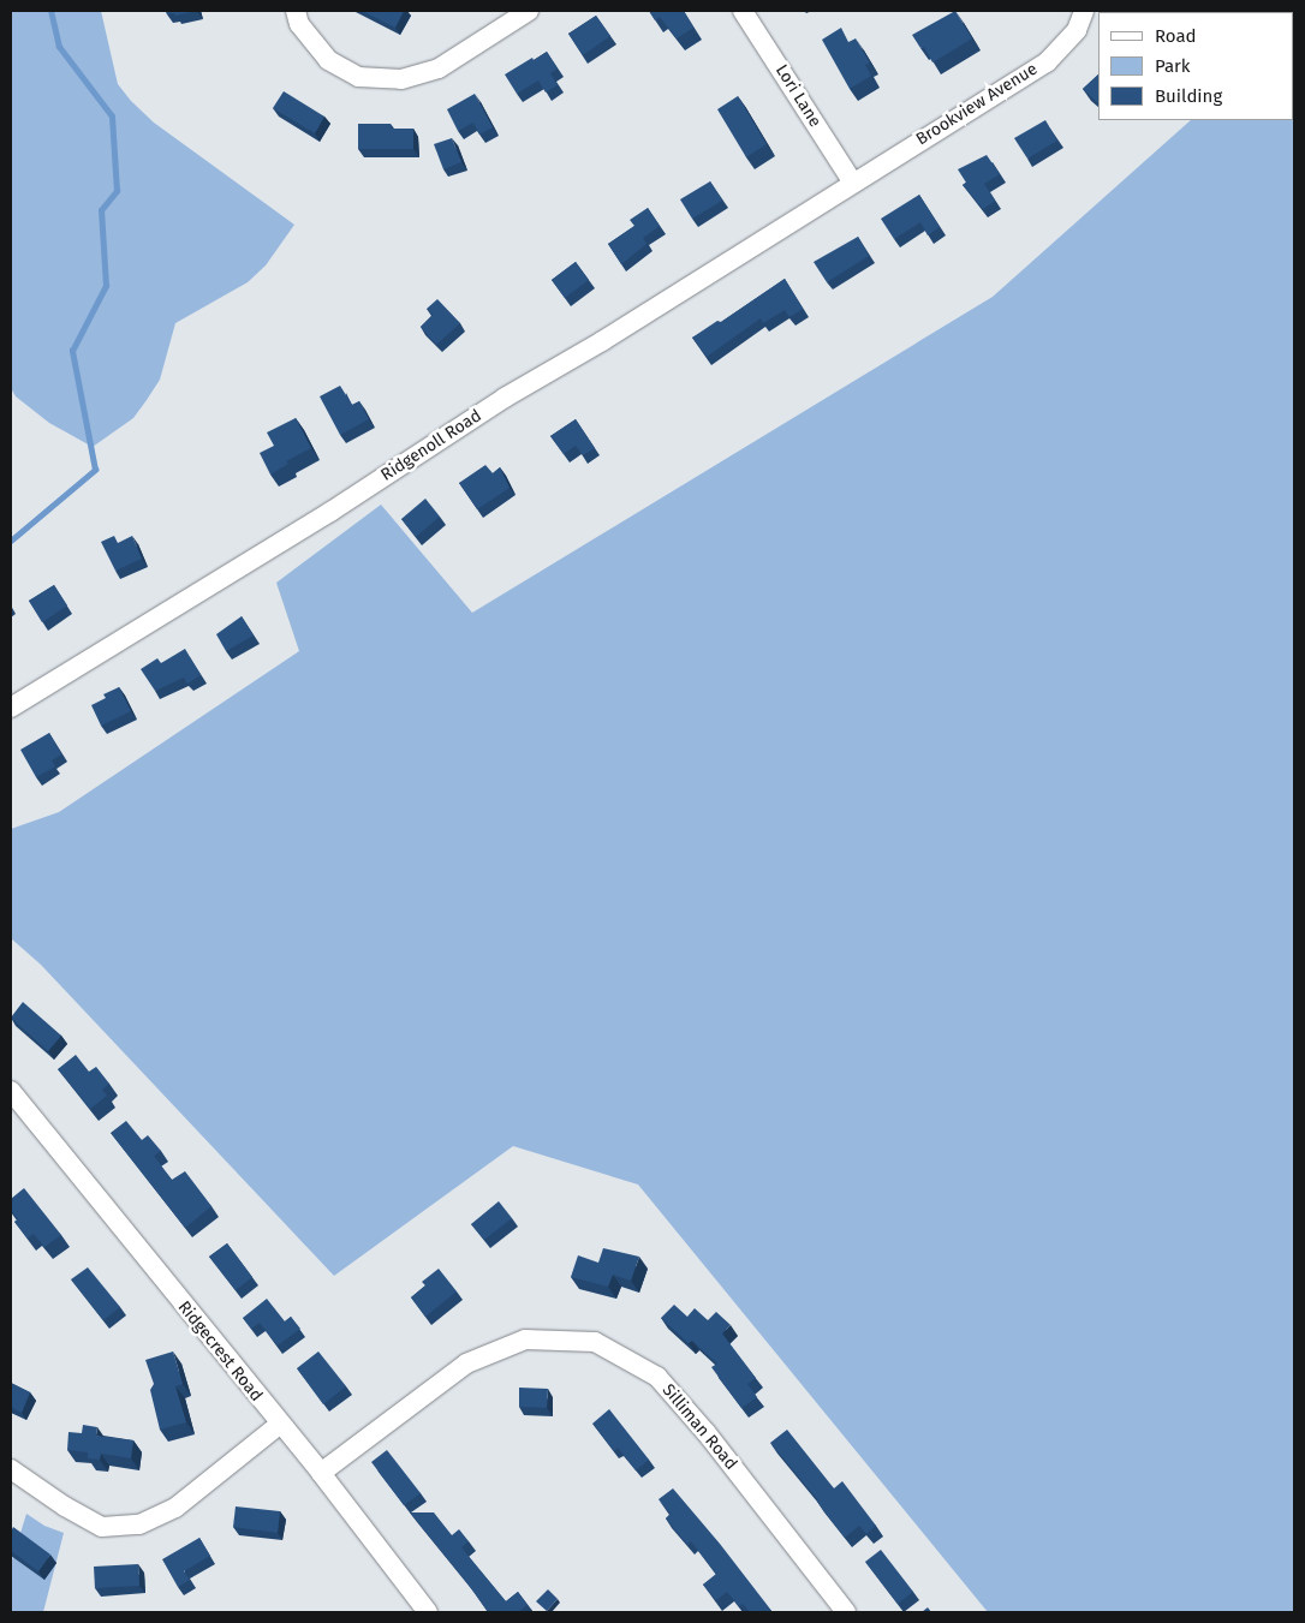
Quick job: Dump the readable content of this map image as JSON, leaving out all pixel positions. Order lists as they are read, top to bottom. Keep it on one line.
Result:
{"streets":{"street":["Lori Lane","Brookview Avenue","Ridgenoll Road","Ridgecrest Road","Silliman Road"]},"crossings":[["Lori Lane","Brookview Avenue"],["Lori Lane","Ridgenoll Road"],["Brookview Avenue","Ridgenoll Road"],["Ridgecrest Road","Silliman Road"]],"legend":["Road","Park","Building"]}
